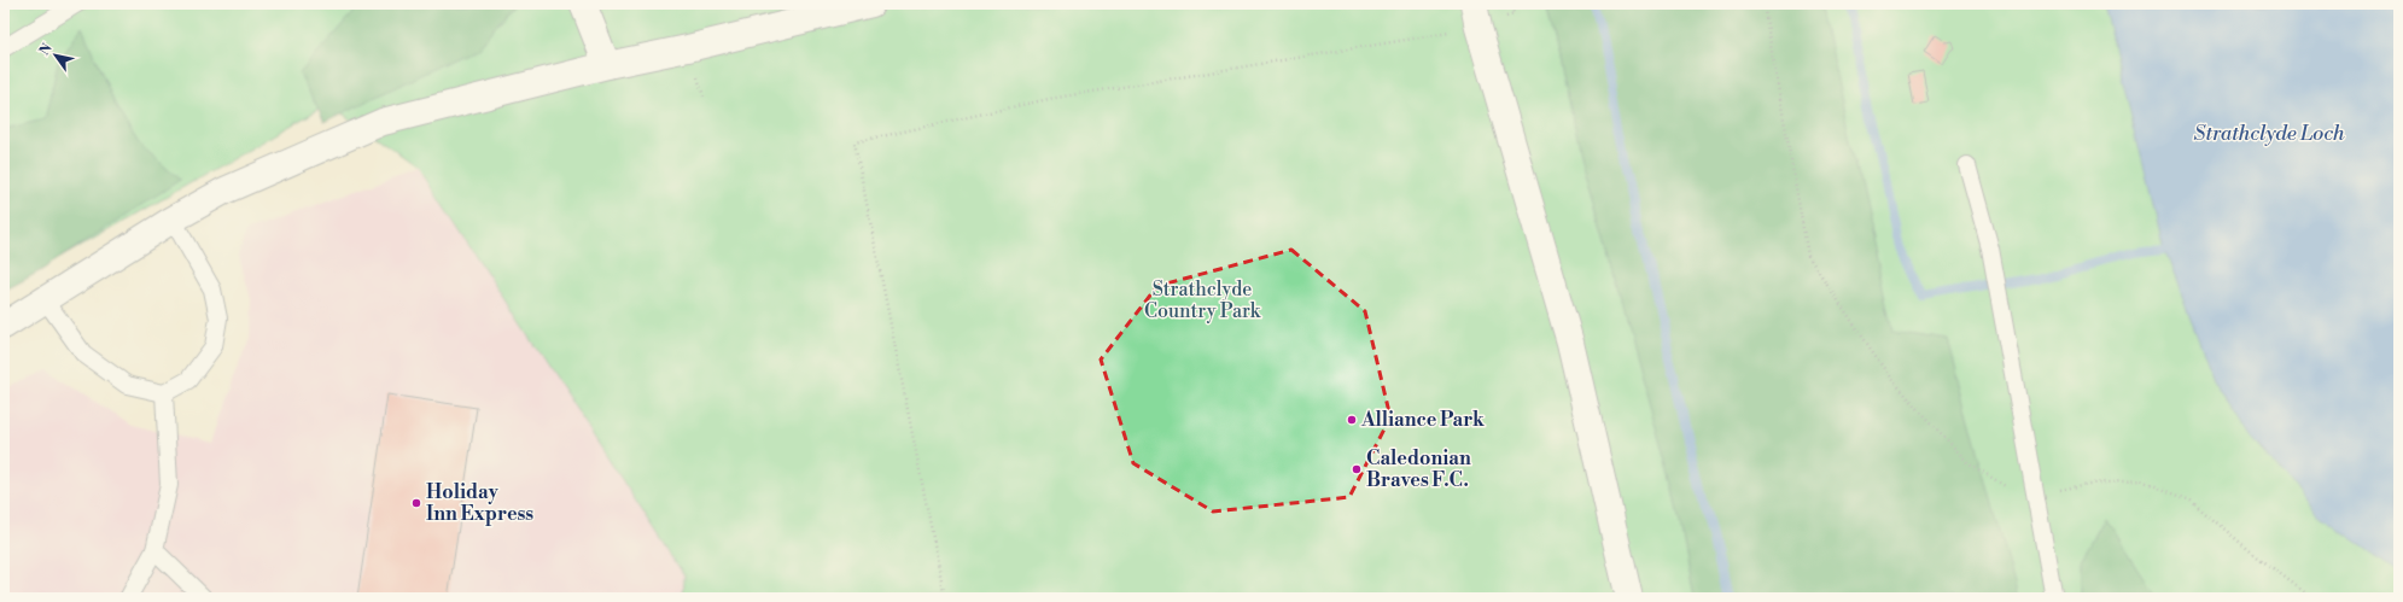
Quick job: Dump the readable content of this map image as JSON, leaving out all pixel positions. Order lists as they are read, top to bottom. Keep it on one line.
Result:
{"water":["Strathclyde Loch"],"parks":["Strathclyde Country Park"],"places":["Alliance Park","Caledonian Braves F.C.","Holiday Inn Express"],"north":"top left"}
